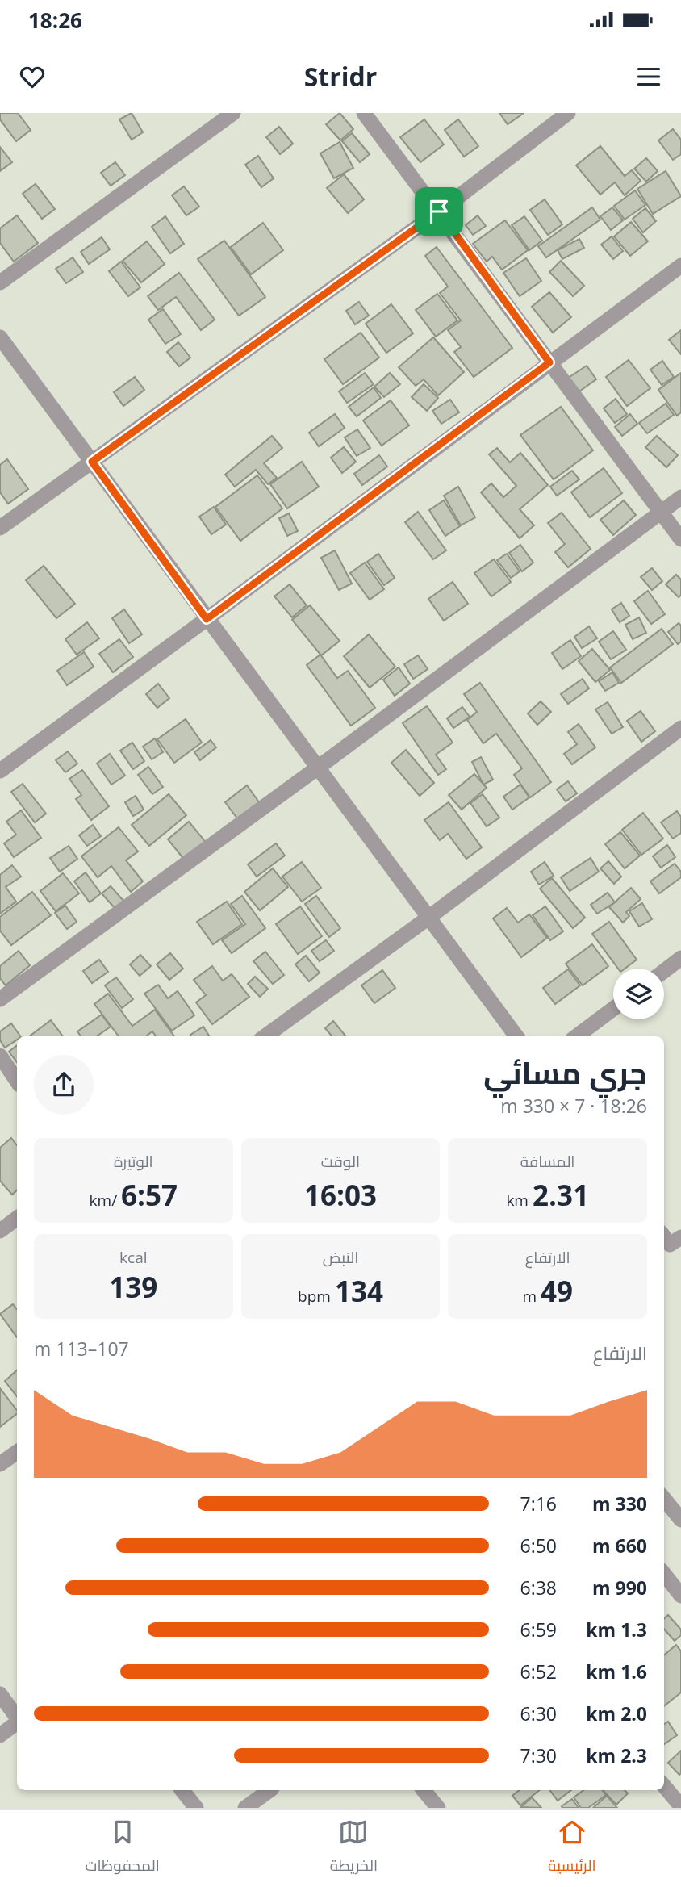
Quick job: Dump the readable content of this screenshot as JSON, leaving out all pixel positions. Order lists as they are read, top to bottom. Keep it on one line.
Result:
{"page":{"status":"18:26","header":"Stridr","heading":["جري مسائي","18:26 · 7 × 330 m"],"stats":[["المسافة","2.31 km"],["الوقت","16:03"],["الوتيرة","6:57 /km"],["الارتفاع","49 m"],["النبض","134 bpm"],["kcal","139"]],"chart":["الارتفاع","107–113 m"],"list":[{"name":"330 m","note":"7:16"},{"name":"660 m","note":"6:50"},{"name":"990 m","note":"6:38"},{"name":"1.3 km","note":"6:59"},{"name":"1.6 km","note":"6:52"},{"name":"2.0 km","note":"6:30"},{"name":"2.3 km","note":"7:30"}],"tabs":["الرئيسية","الخريطة","المحفوظات"]}}
